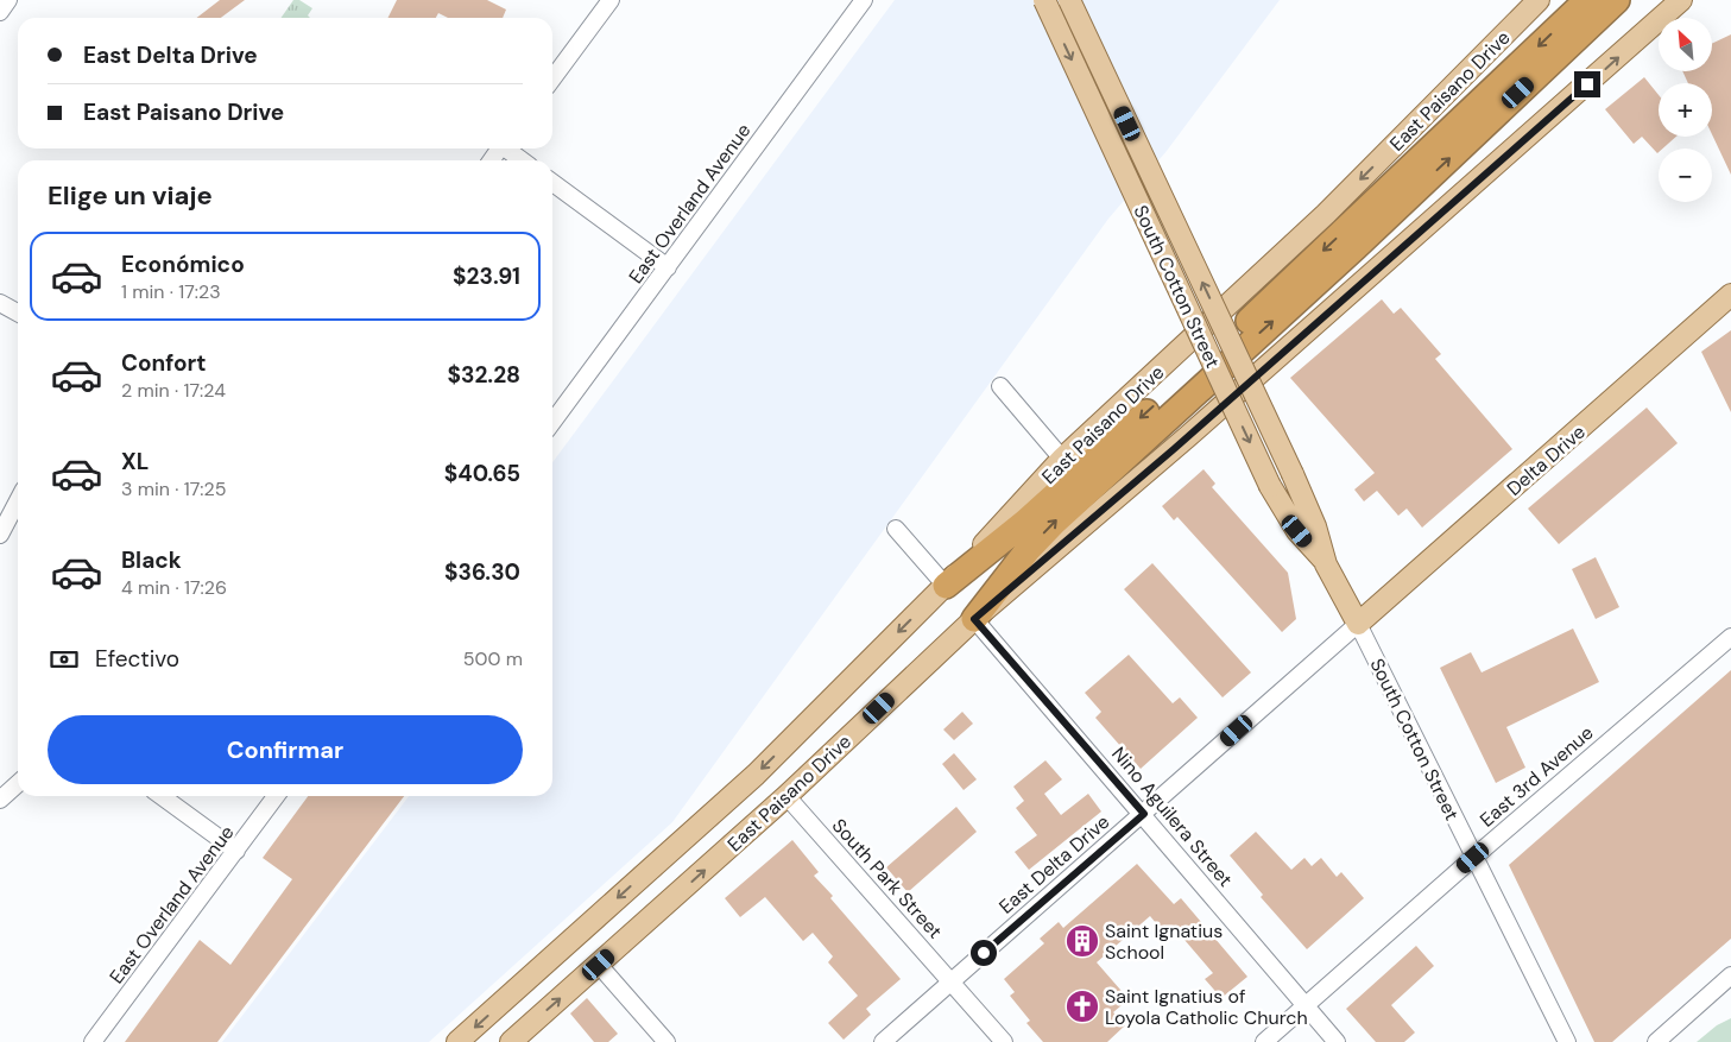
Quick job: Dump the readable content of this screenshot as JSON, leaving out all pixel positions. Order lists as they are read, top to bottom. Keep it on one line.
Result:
{"streets":{"main road":["East Paisano Drive","South Cotton Street","Delta Drive"],"street":["East Overland Avenue","East 3rd Avenue","Nino Aguilera Street","East Delta Drive","South Park Street"]},"crossings":[["East Paisano Drive","Nino Aguilera Street"],["East Paisano Drive","South Park Street"],["South Cotton Street","Delta Drive"],["South Cotton Street","East 3rd Avenue"],["South Cotton Street","East Delta Drive"],["Delta Drive","East Delta Drive"],["East 3rd Avenue","Nino Aguilera Street"],["Nino Aguilera Street","East Delta Drive"],["East Delta Drive","South Park Street"]],"places":{"building":["Saint Ignatius School"],"church":["Saint Ignatius of Loyola Catholic Church"]},"north":"top left","page":{"map_buttons":["+","−"],"banner":["East Delta Drive","East Paisano Drive"],"heading":"Elige un viaje","list":[{"name":"Económico","note":"1 min · 17:23","value":"$23.91"},{"name":"Confort","note":"2 min · 17:24","value":"$32.28"},{"name":"XL","note":"3 min · 17:25","value":"$40.65"},{"name":"Black","note":"4 min · 17:26","value":"$36.30"}],"pay":["Efectivo","500 m"],"buttons":"Confirmar"}}
